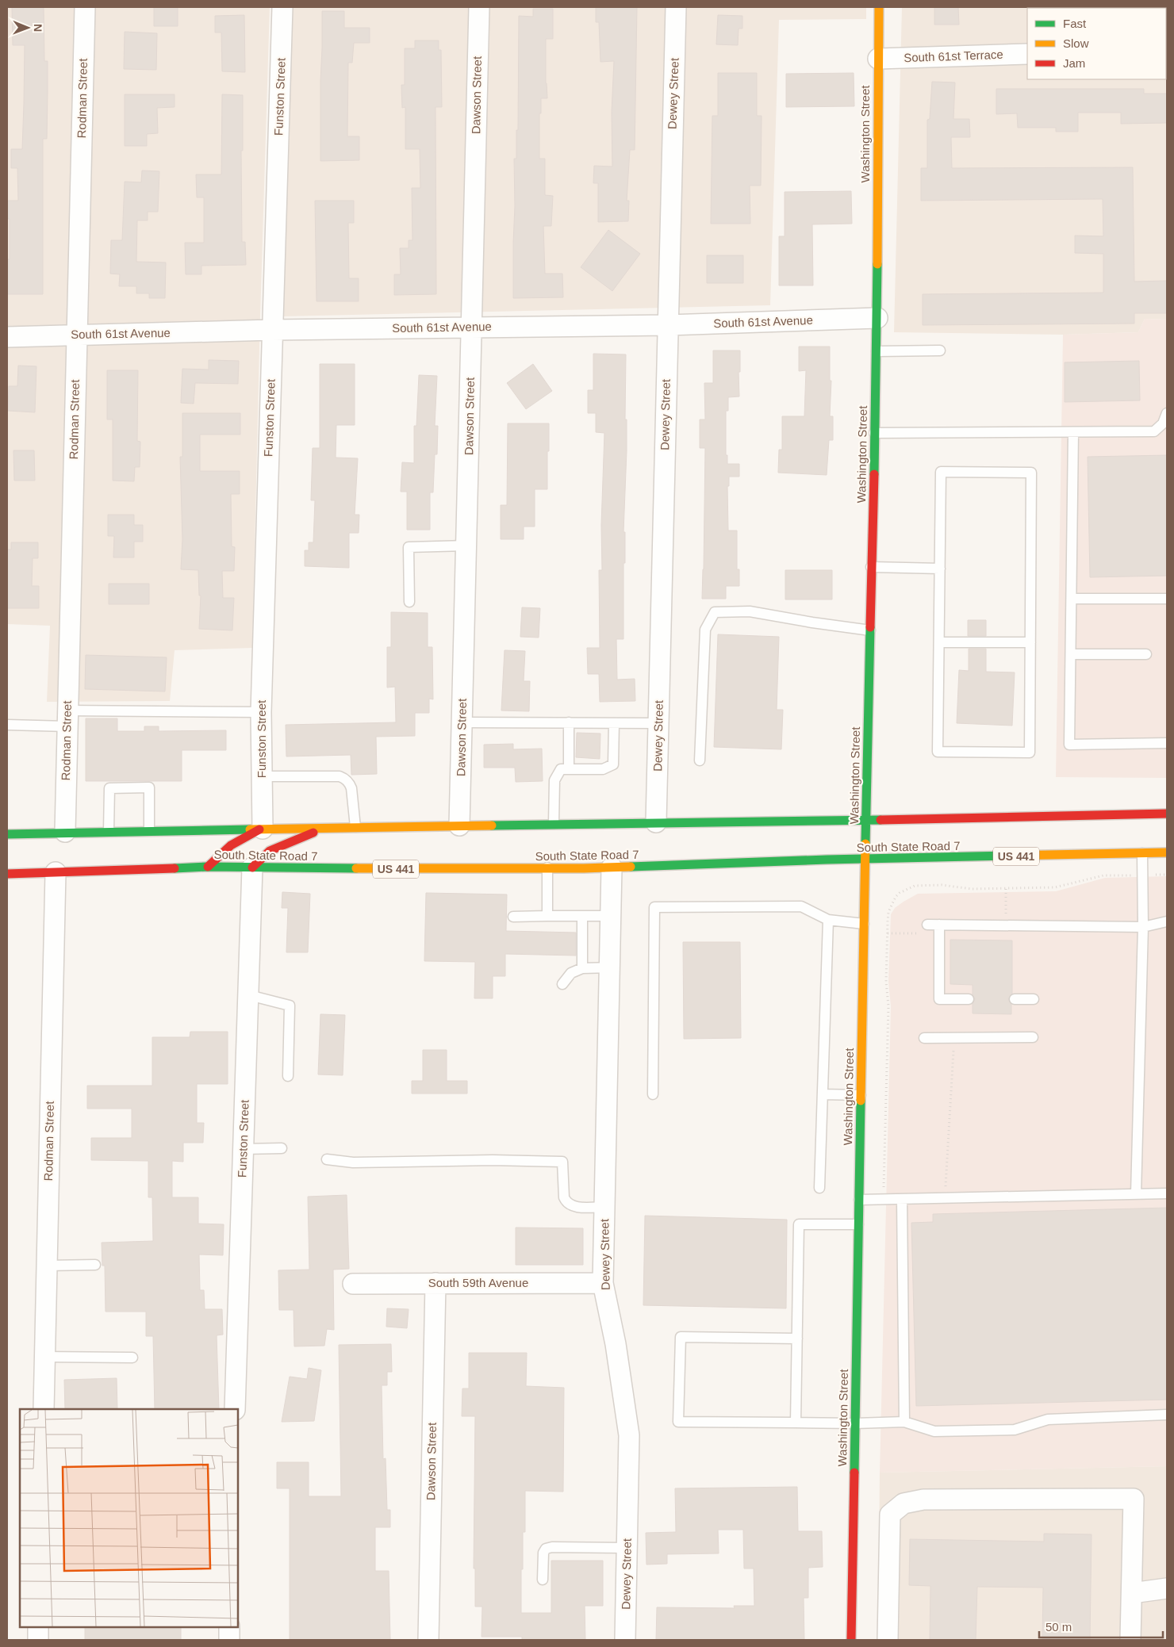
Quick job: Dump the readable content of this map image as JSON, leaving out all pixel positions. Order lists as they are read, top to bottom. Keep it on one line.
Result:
{"streets":{"main road":["Washington Street","South State Road 7","US 441"],"street":["South 61st Terrace","Dewey Street","Dawson Street","Funston Street","Rodman Street","South 61st Avenue","South 59th Avenue"]},"crossings":[["South 61st Terrace","Washington Street"],["Dewey Street","South 61st Avenue"],["Dewey Street","South State Road 7"],["Dewey Street","South 59th Avenue"],["Dawson Street","South 61st Avenue"],["Dawson Street","South 59th Avenue"],["Funston Street","South 61st Avenue"],["Funston Street","South State Road 7"],["Rodman Street","South 61st Avenue"],["Rodman Street","South State Road 7"],["Washington Street","South 61st Avenue"],["Washington Street","South State Road 7"]],"legend":["Fast","Slow","Jam"],"scale_bar":"50 m","north":"right"}
